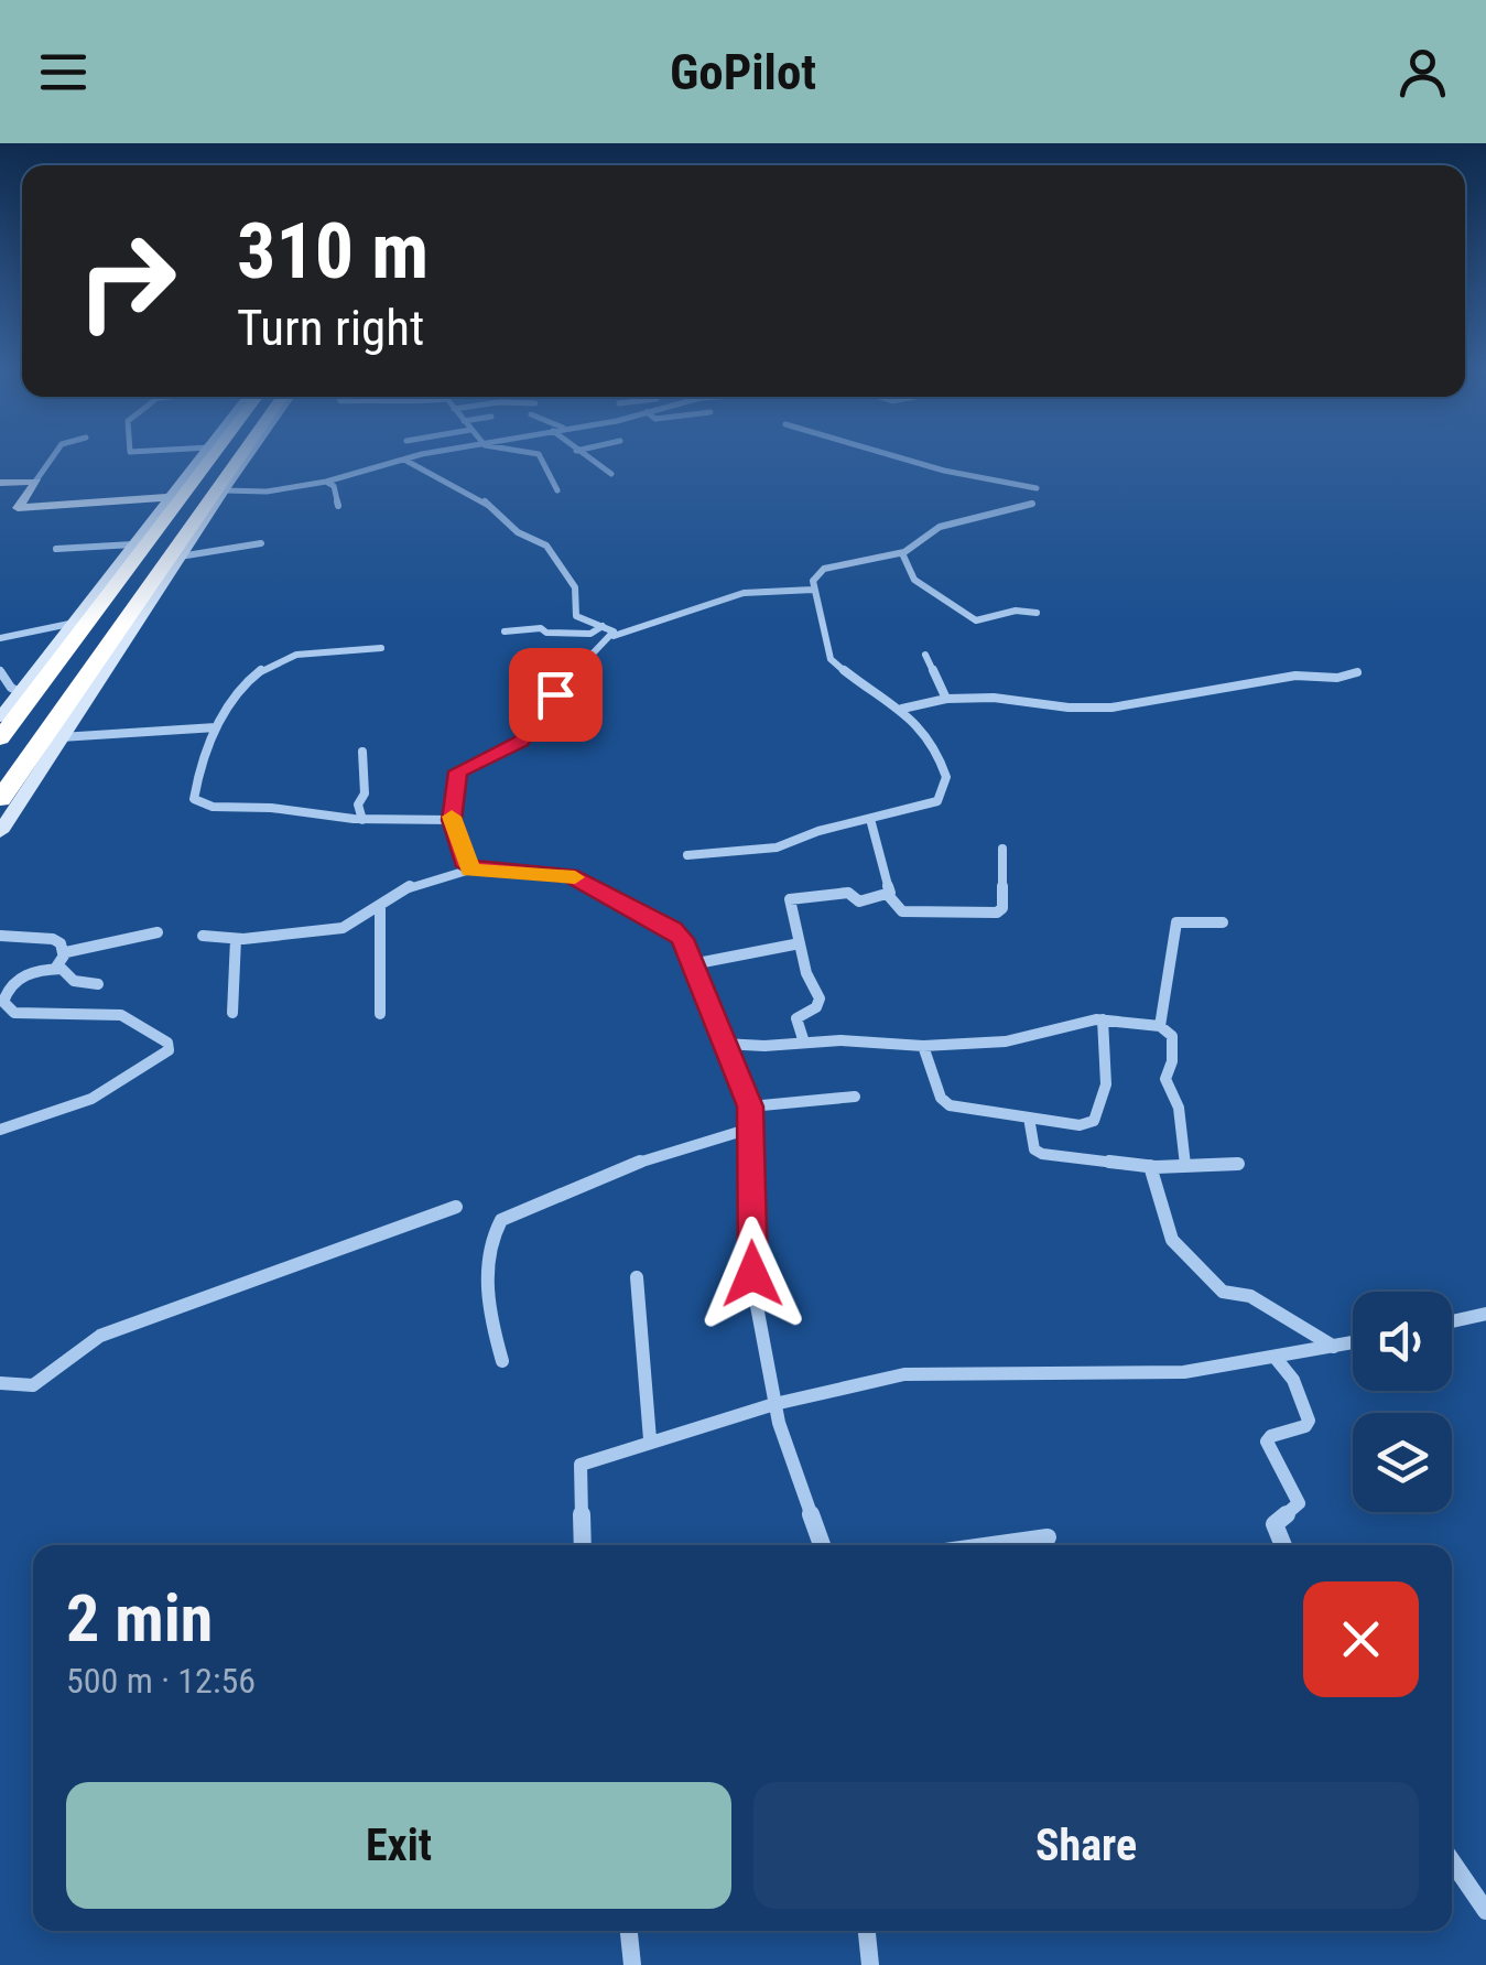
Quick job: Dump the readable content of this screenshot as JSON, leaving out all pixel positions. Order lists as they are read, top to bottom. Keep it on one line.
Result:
{"page":{"header":"GoPilot","turn":["310 m","Turn right"],"heading":["2 min","500 m · 12:56"],"buttons":["Exit","Share"]}}
